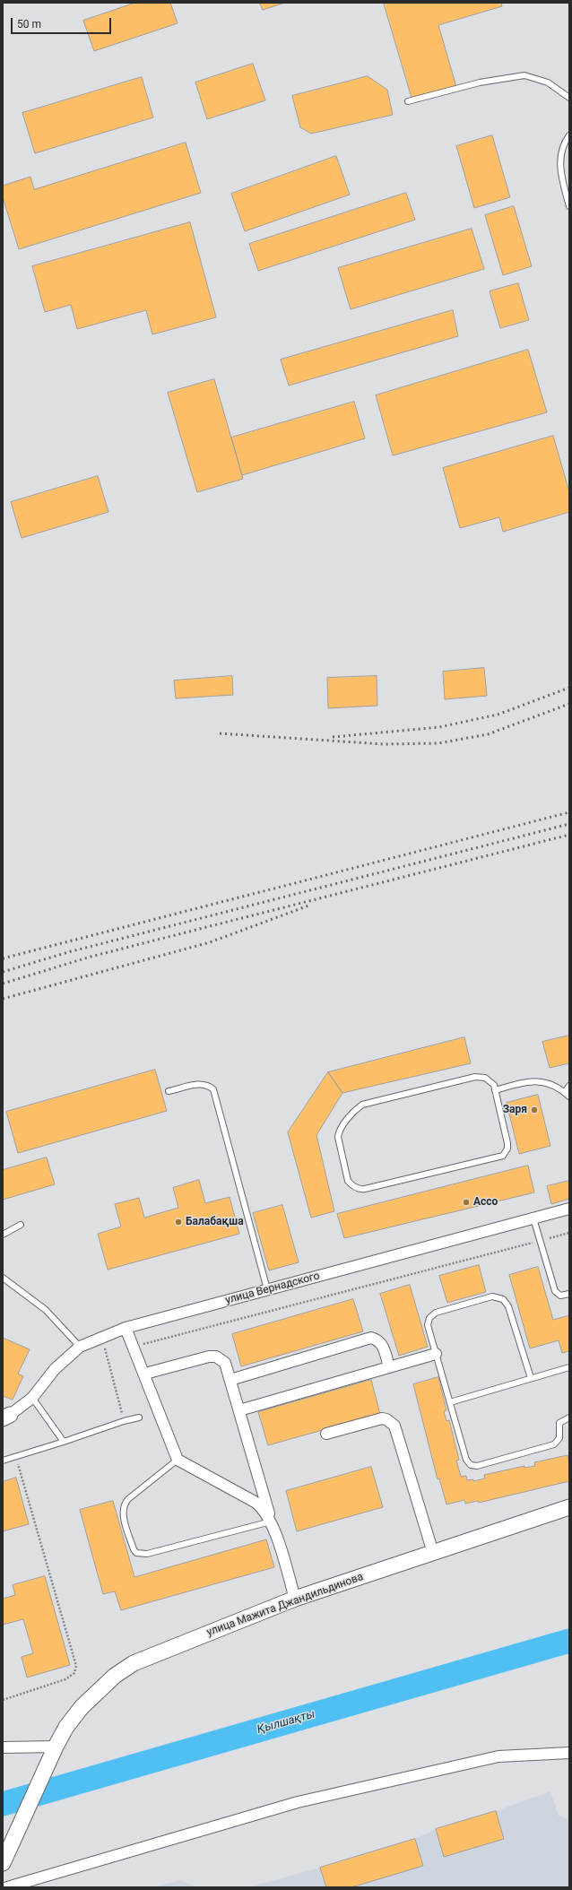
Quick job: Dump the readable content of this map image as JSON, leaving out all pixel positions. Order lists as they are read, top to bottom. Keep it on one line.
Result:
{"streets":{"street":["улица Вернадского","улица Мажита Джандильдинова"]},"water":["Қылшақты"],"places":["Заря","Ассо","Балабақша"],"scale_bar":"50 m"}
